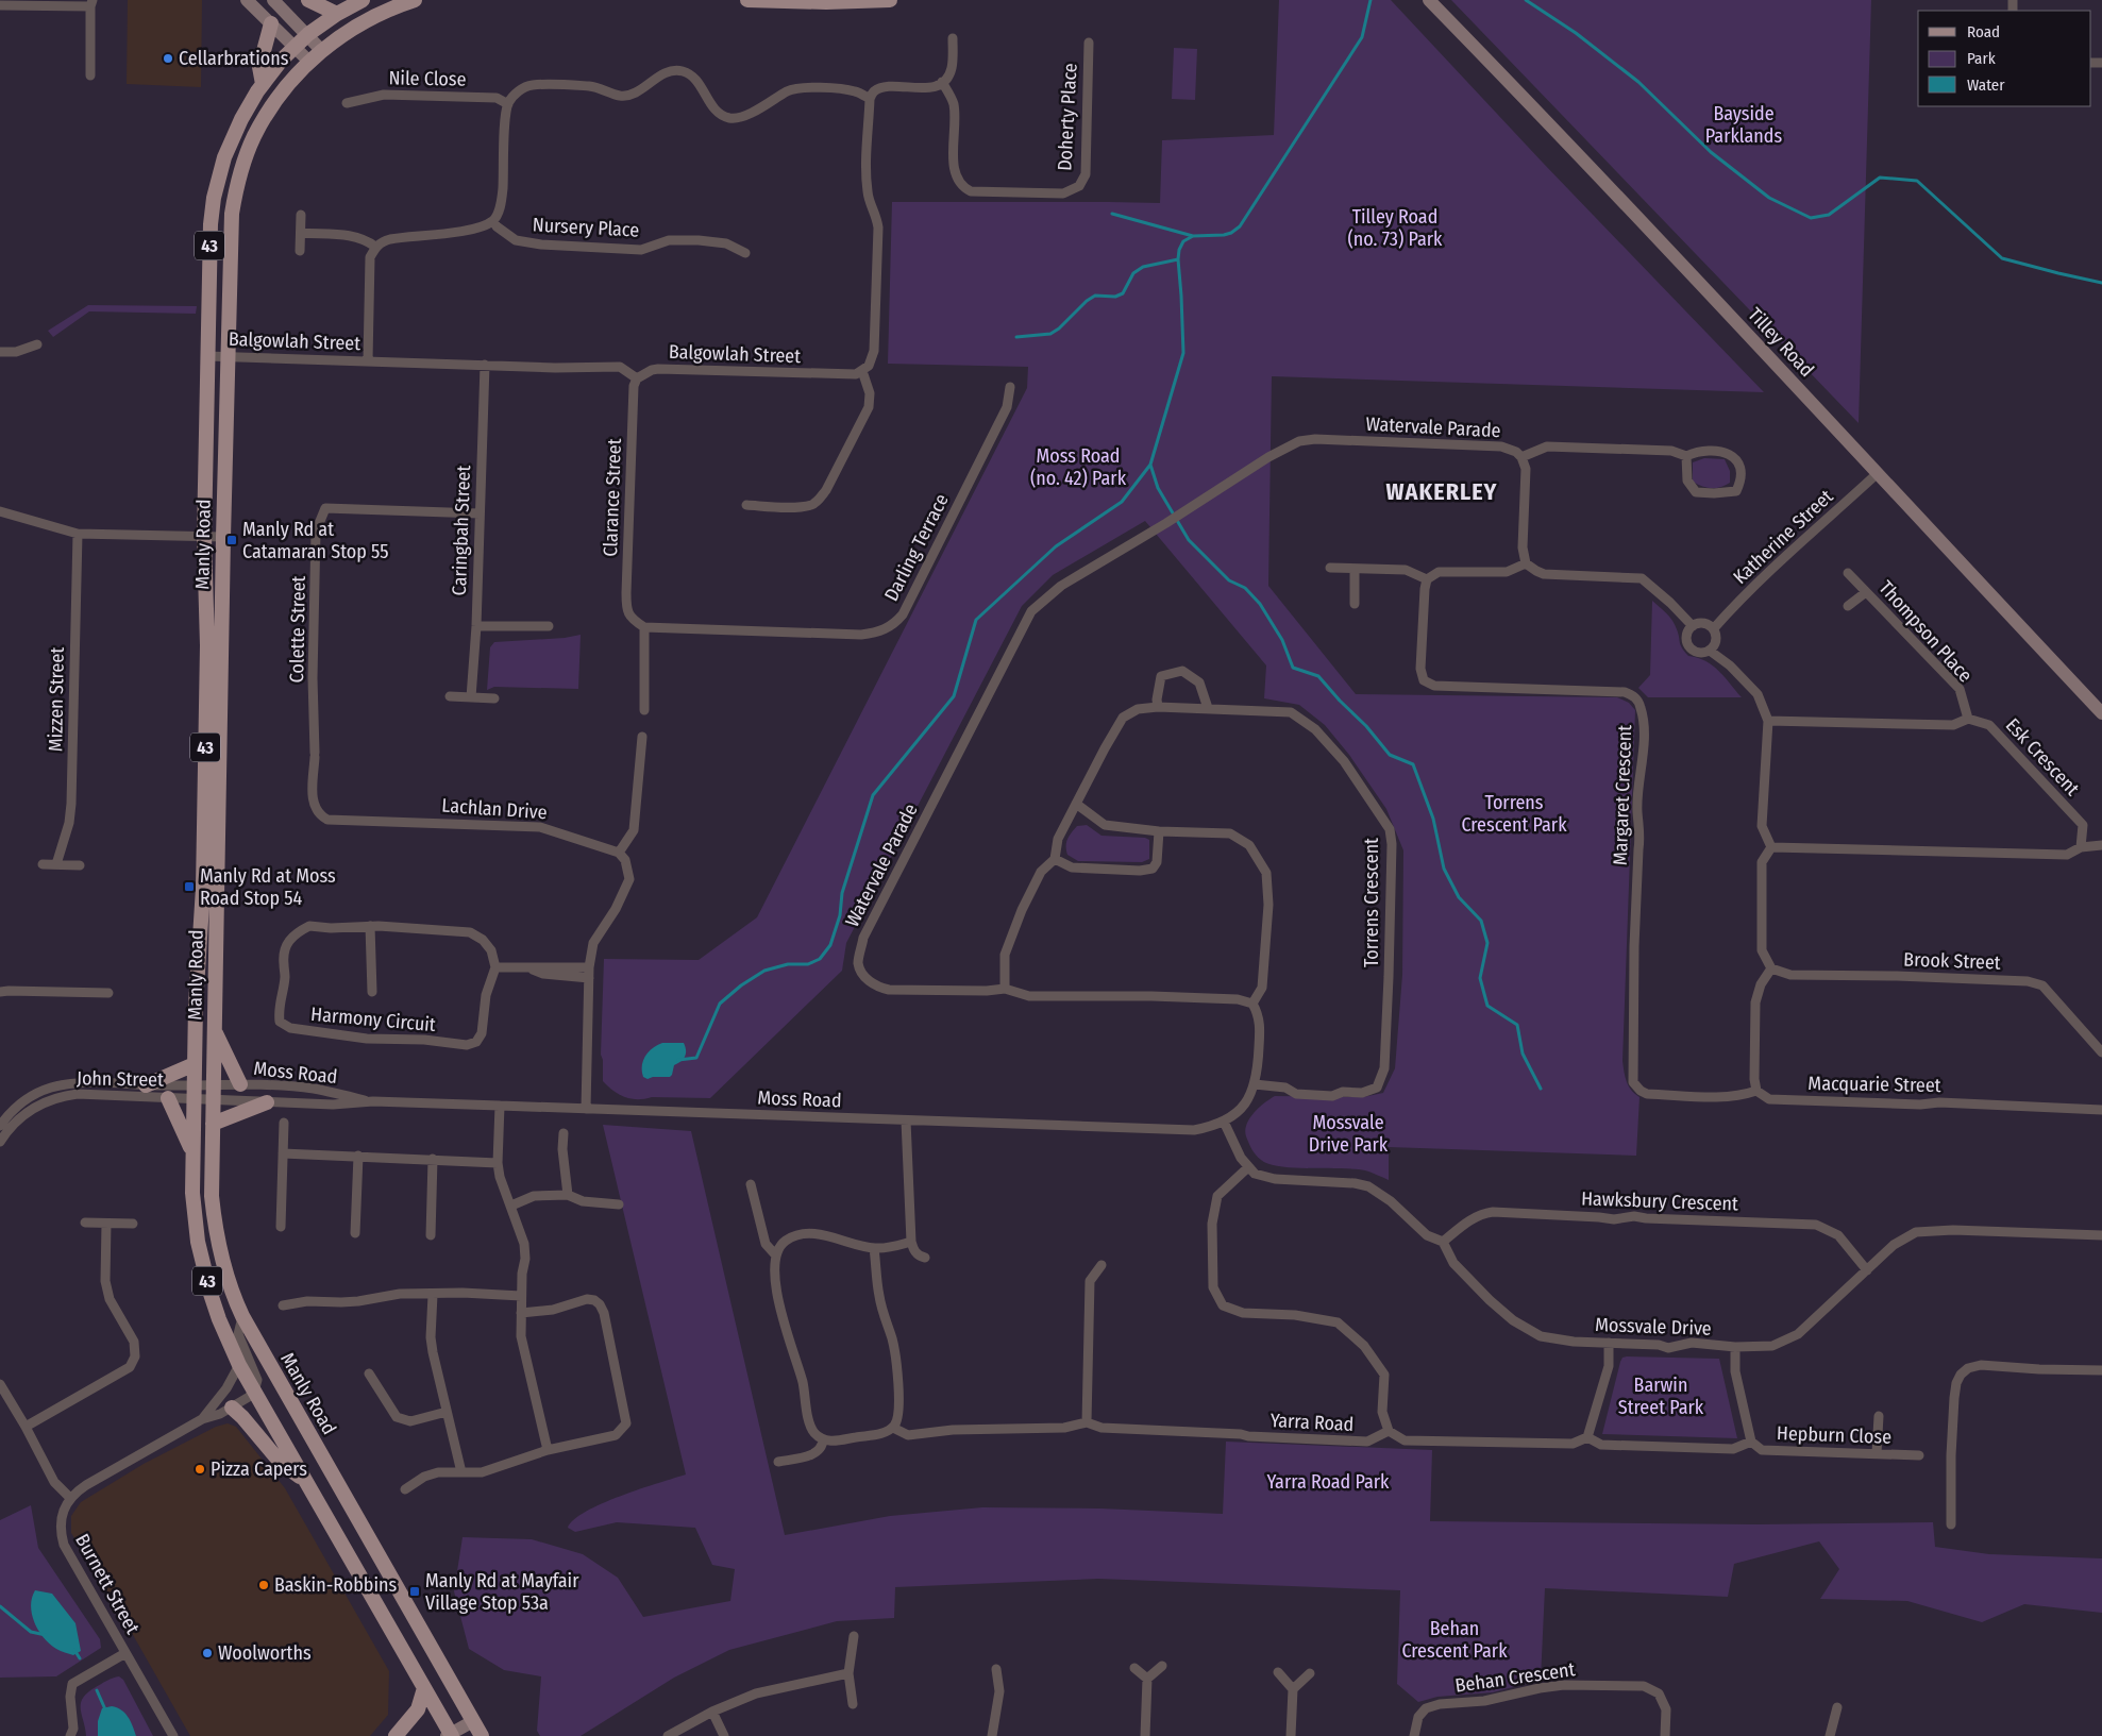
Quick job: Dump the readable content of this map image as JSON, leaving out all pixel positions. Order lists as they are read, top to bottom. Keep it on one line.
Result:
{"streets":{"main road":["43","Tilley Road","Manly Road"],"street":["Nile Close","Doherty Place","Nursery Place","Balgowlah Street","Watervale Parade","Clarance Street","Caringbah Street","Katherine Street","Darling Terrace","Colette Street","Thompson Place","Mizzen Street","Esk Crescent","Margaret Crescent","Lachlan Drive","Torrens Crescent","Brook Street","Harmony Circuit","Moss Road","John Street","Macquarie Street","Hawksbury Crescent","Mossvale Drive","Yarra Road","Hepburn Close","Burnett Street","Behan Crescent"]},"crossings":[["Balgowlah Street","Clarance Street"],["Balgowlah Street","Caringbah Street"],["Balgowlah Street","Manly Road"],["Tilley Road","Katherine Street"],["Watervale Parade","Torrens Crescent"],["Clarance Street","Darling Terrace"],["Caringbah Street","Colette Street"],["Manly Road","Moss Road"],["Manly Road","John Street"],["Manly Road","Burnett Street"],["Colette Street","Lachlan Drive"],["Thompson Place","Esk Crescent"],["Margaret Crescent","Macquarie Street"],["Hawksbury Crescent","Mossvale Drive"],["Mossvale Drive","Hepburn Close"]],"districts":["WAKERLEY"],"parks":["Bayside Parklands","Tilley Road (no. 73) Park","Moss Road (no. 42) Park","Torrens Crescent Park","Mossvale Drive Park","Barwin Street Park","Yarra Road Park","Behan Crescent Park"],"places":{"other":["Cellarbrations","Pizza Capers","Baskin-Robbins","Woolworths"],"transit":["Manly Rd at Catamaran Stop 55","Manly Rd at Moss Road Stop 54","Manly Rd at Mayfair Village Stop 53a"]},"legend":["Road","Park","Water"]}
